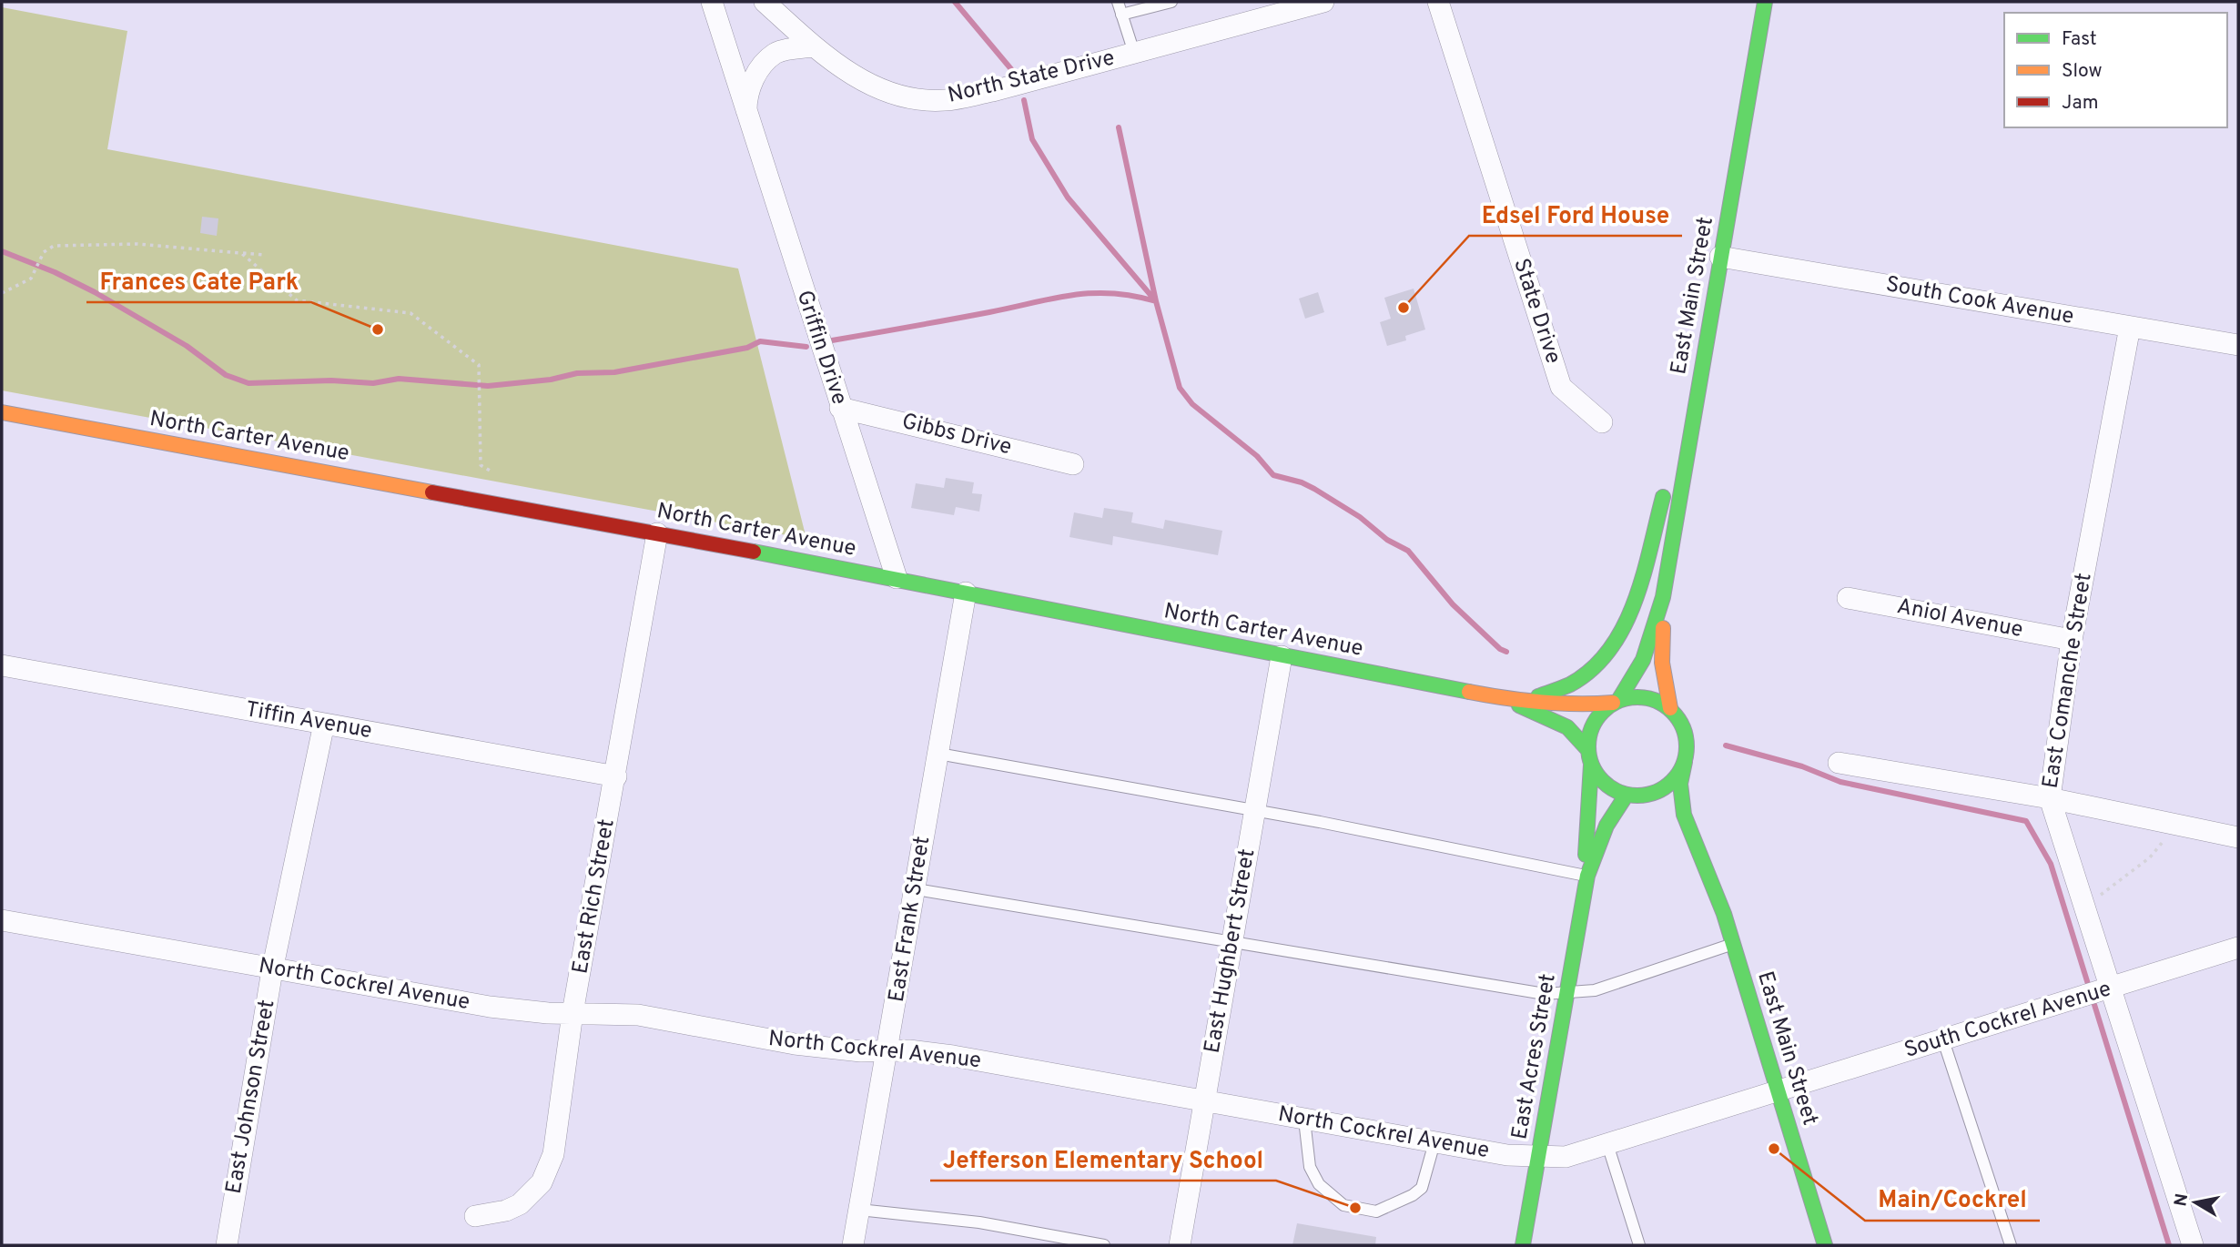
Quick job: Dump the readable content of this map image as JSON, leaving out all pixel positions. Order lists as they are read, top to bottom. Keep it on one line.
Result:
{"streets":{"street":["North State Drive","East Main Street","South Cook Avenue","State Drive","Griffin Drive","Gibbs Drive","North Carter Avenue","Aniol Avenue","East Comanche Street","Tiffin Avenue","East Rich Street","East Frank Street","East Hughbert Street","North Cockrel Avenue","South Cockrel Avenue","East Acres Street","East Johnson Street"]},"crossings":[["North State Drive","Griffin Drive"],["East Main Street","South Cook Avenue"],["East Main Street","North Carter Avenue"],["East Main Street","North Cockrel Avenue"],["East Main Street","South Cockrel Avenue"],["East Main Street","East Acres Street"],["South Cook Avenue","East Comanche Street"],["Griffin Drive","Gibbs Drive"],["Griffin Drive","North Carter Avenue"],["North Carter Avenue","East Rich Street"],["North Carter Avenue","East Frank Street"],["North Carter Avenue","East Hughbert Street"],["North Carter Avenue","East Acres Street"],["Aniol Avenue","East Comanche Street"],["East Comanche Street","South Cockrel Avenue"],["Tiffin Avenue","East Rich Street"],["Tiffin Avenue","East Johnson Street"],["East Rich Street","North Cockrel Avenue"],["East Frank Street","North Cockrel Avenue"],["East Hughbert Street","North Cockrel Avenue"],["North Cockrel Avenue","South Cockrel Avenue"],["North Cockrel Avenue","East Acres Street"],["North Cockrel Avenue","East Johnson Street"]],"places":["Edsel Ford House","Frances Cate Park","Main/Cockrel","Jefferson Elementary School"],"legend":["Fast","Slow","Jam"],"north":"left"}
